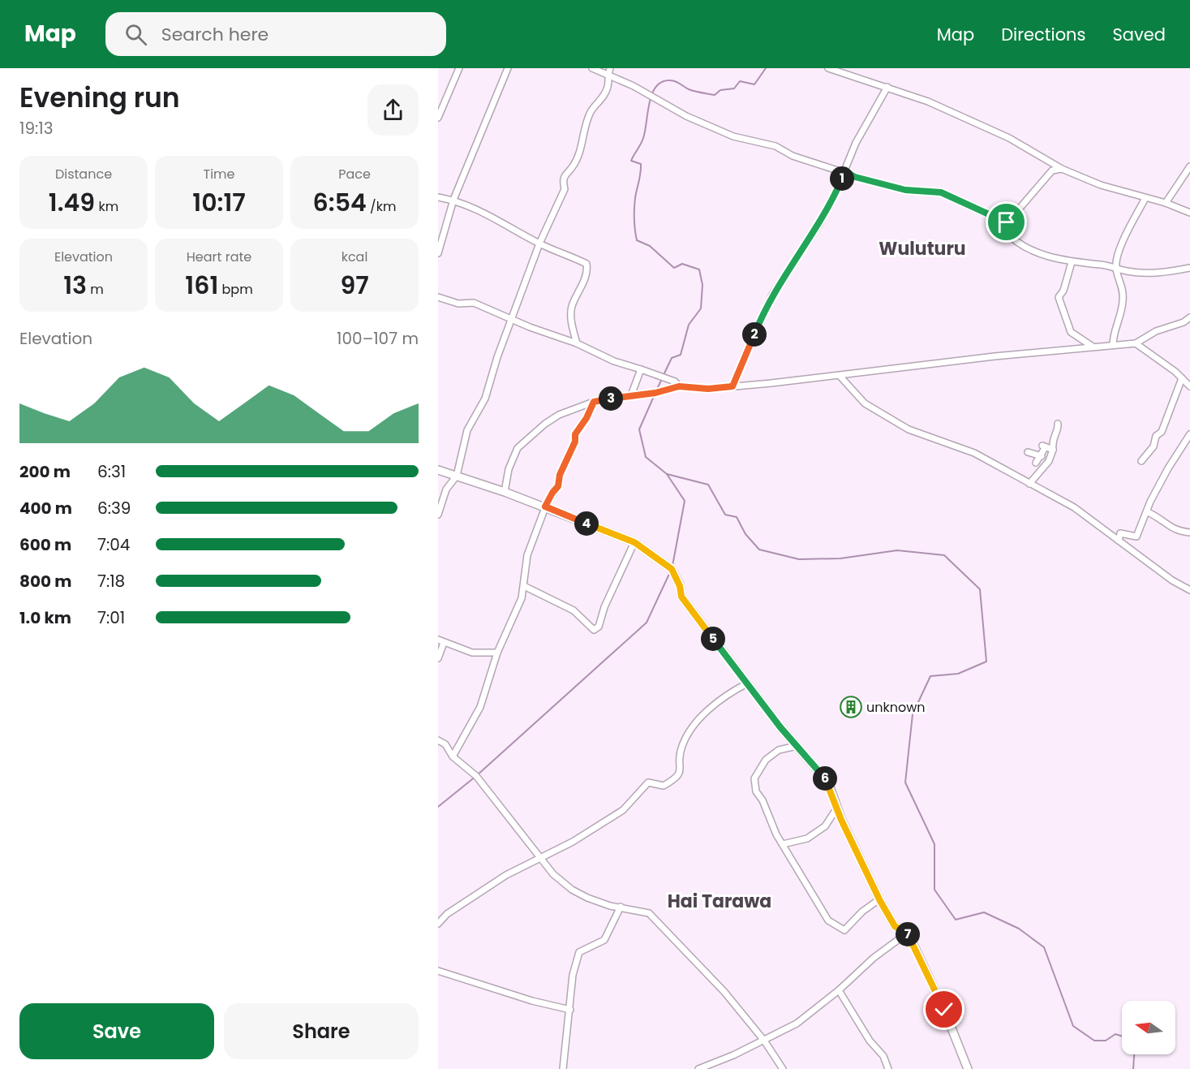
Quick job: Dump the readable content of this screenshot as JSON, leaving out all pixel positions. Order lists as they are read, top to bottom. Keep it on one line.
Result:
{"districts":["Wuluturu","Hai Tarawa"],"places":{"building":["unknown"]},"north":"left","page":{"header":"Map","search":"Search here","nav":["Map","Directions","Saved"],"heading":["Evening run","19:13"],"stats":[["Distance","1.49 km"],["Time","10:17"],["Pace","6:54 /km"],["Elevation","13 m"],["Heart rate","161 bpm"],["kcal","97"]],"pins":["1","2","3","4","5","6","7"],"chart":["Elevation","100–107 m"],"list":[{"name":"200 m","note":"6:31"},{"name":"400 m","note":"6:39"},{"name":"600 m","note":"7:04"},{"name":"800 m","note":"7:18"},{"name":"1.0 km","note":"7:01"}],"buttons":["Save","Share"]}}
